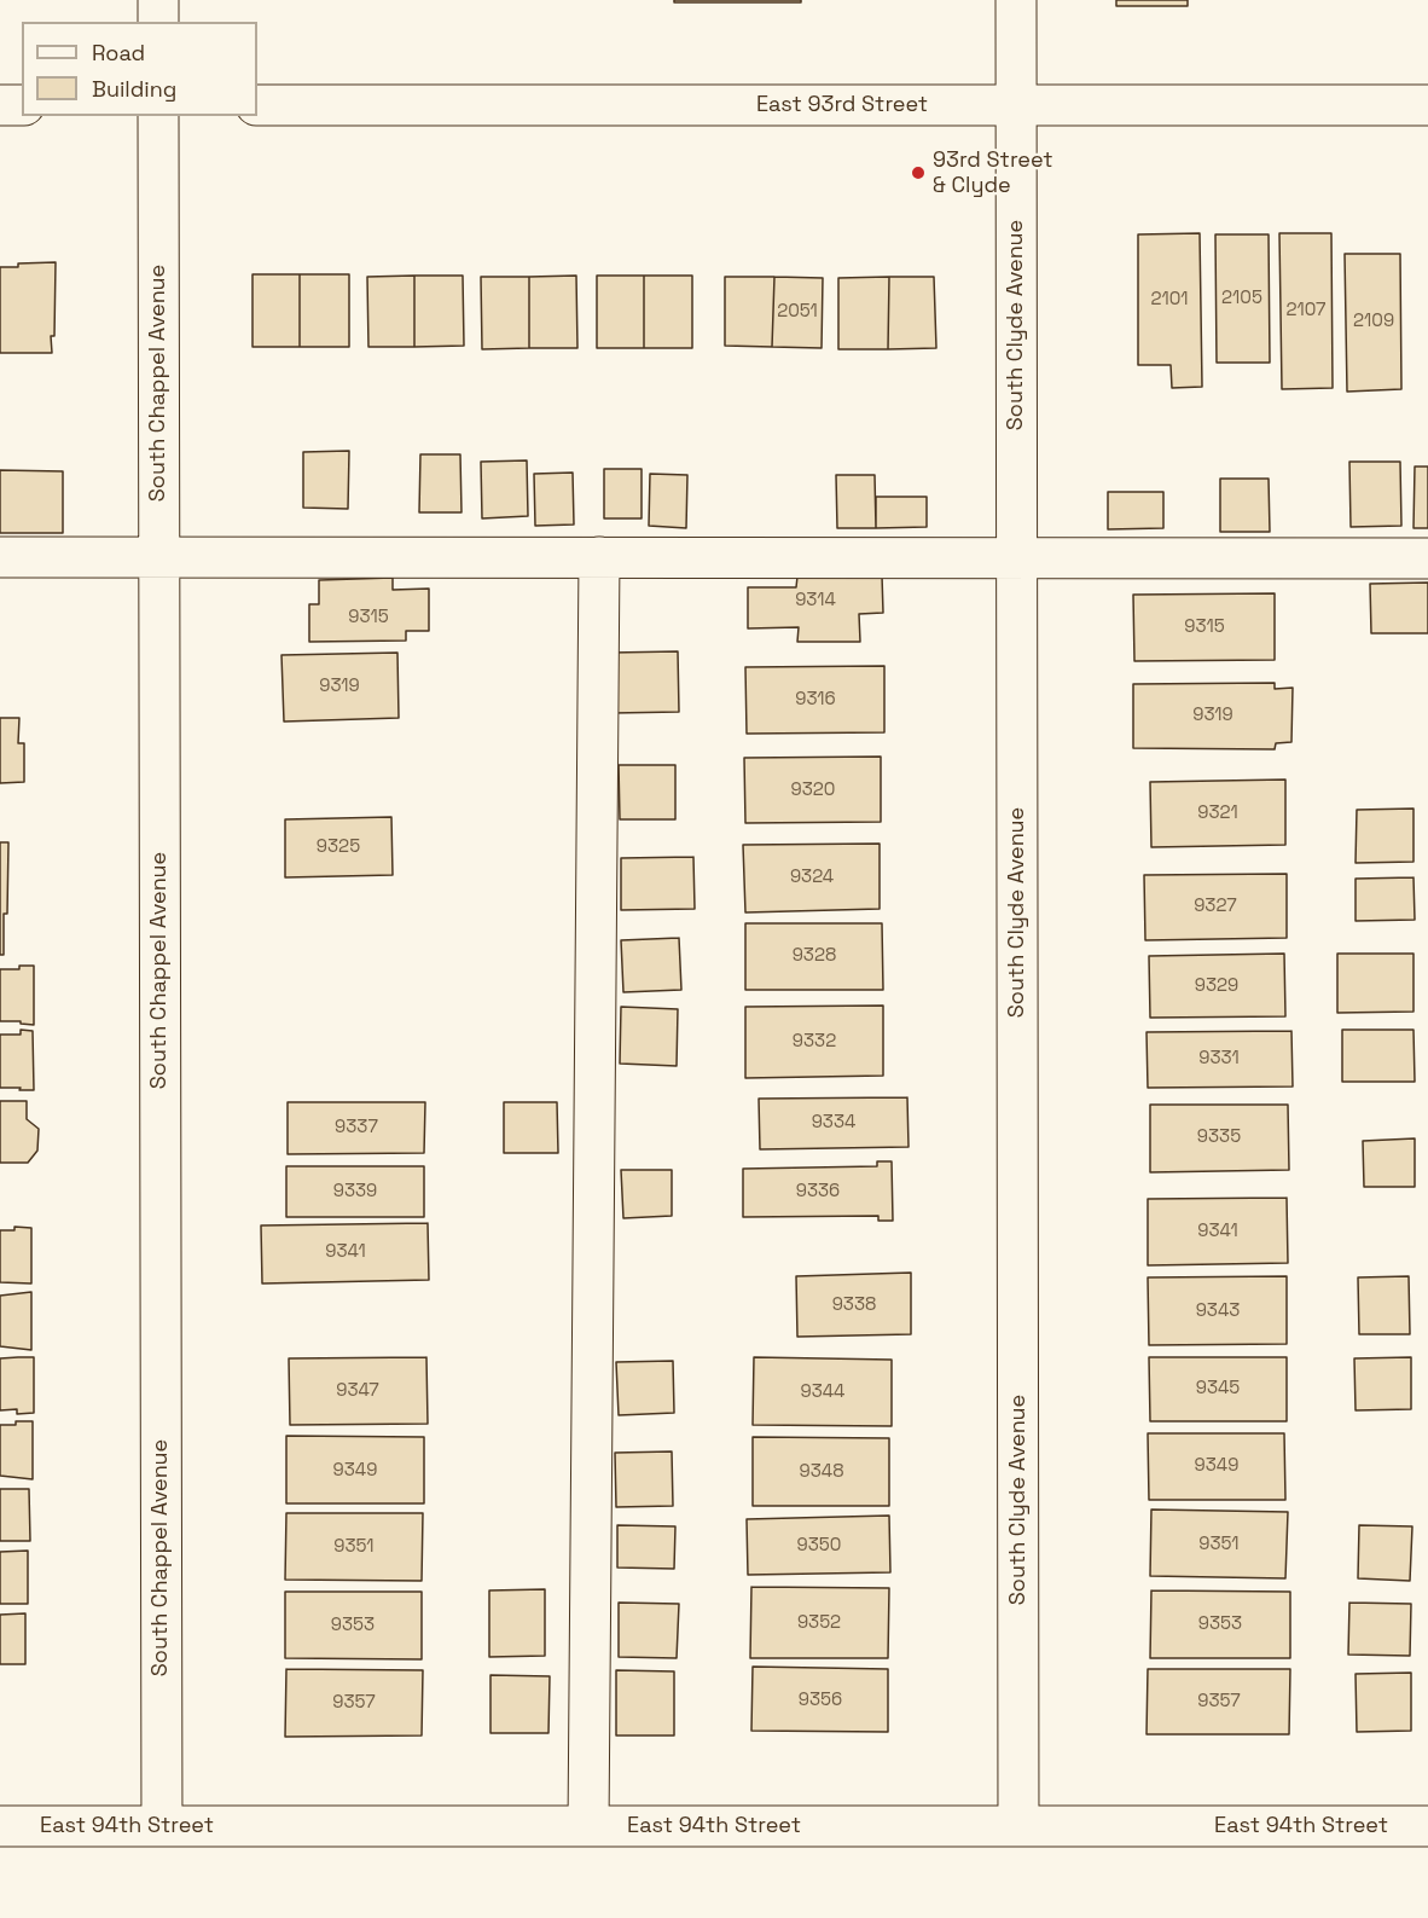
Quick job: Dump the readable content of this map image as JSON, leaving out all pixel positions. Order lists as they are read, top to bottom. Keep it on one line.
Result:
{"streets":{"street":["East 93rd Street","South Clyde Avenue","South Chappel Avenue","East 94th Street"]},"crossings":[["East 93rd Street","South Clyde Avenue"],["South Clyde Avenue","East 94th Street"],["South Chappel Avenue","East 94th Street"]],"places":["93rd Street & Clyde"],"house_numbers":["2105","2101","2107","2051","2109","9314","9315","9315","9319","9316","9319","9320","9321","9325","9324","9327","9328","9329","9332","9331","9334","9337","9335","9339","9336","9341","9341","9338","9343","9345","9347","9344","9349","9349","9348","9351","9350","9351","9352","9353","9353","9356","9357","9357"],"legend":["Road","Building"]}
